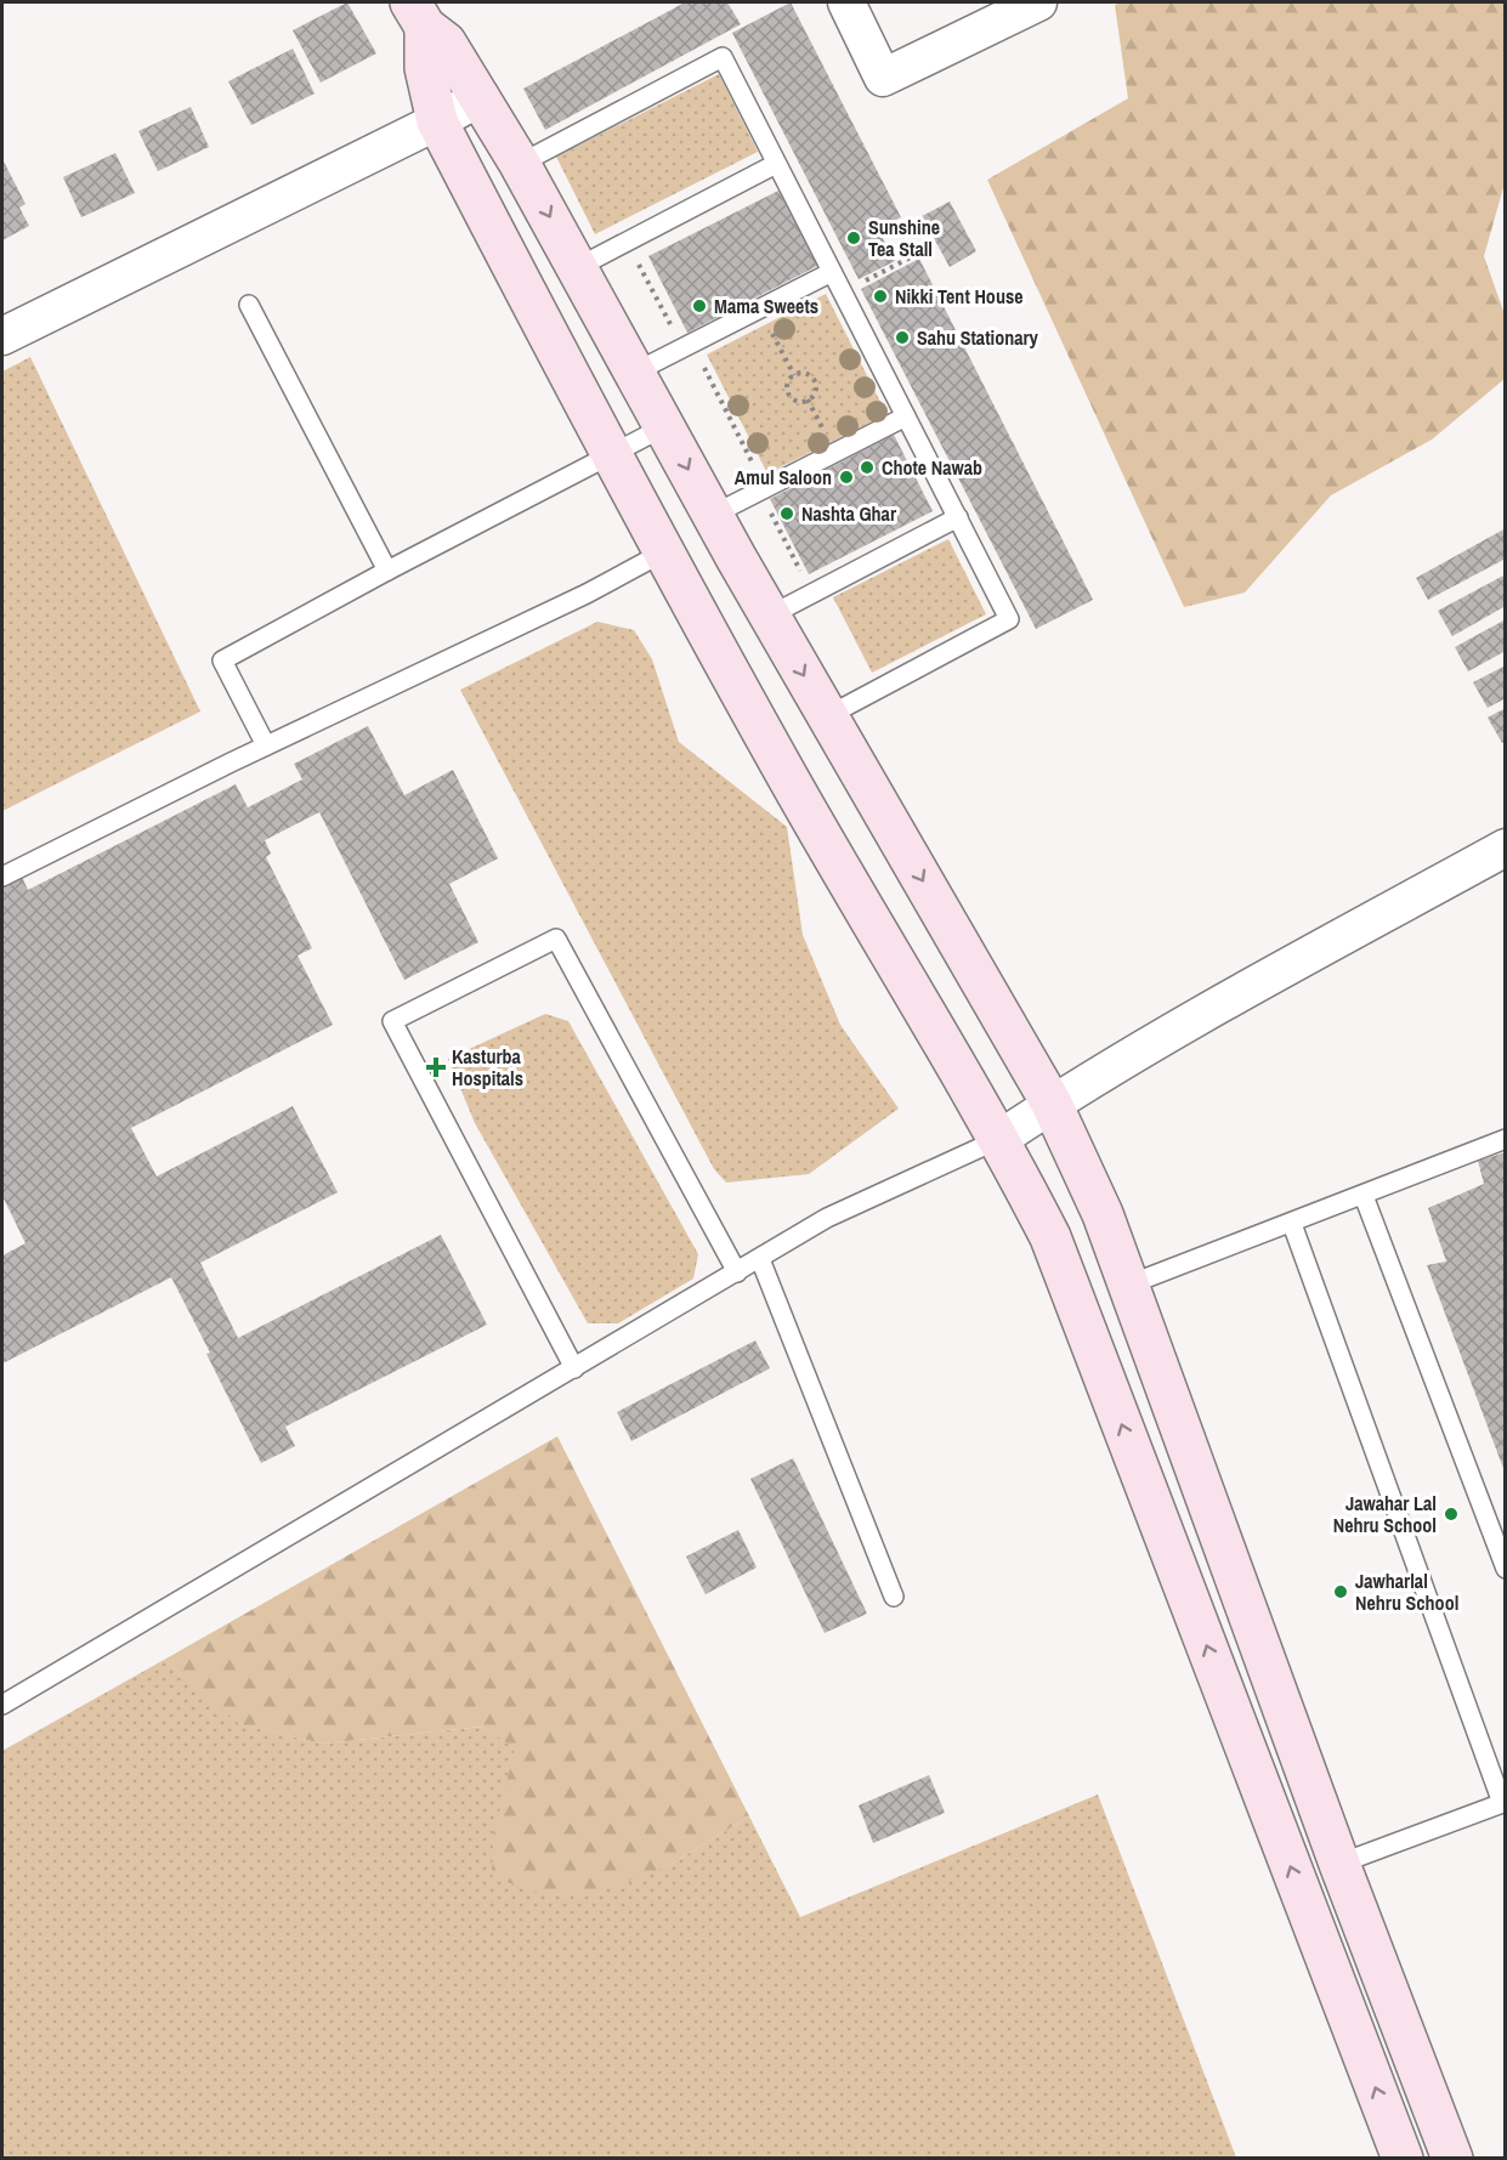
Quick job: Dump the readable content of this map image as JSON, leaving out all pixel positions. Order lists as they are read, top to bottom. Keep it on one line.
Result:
{"places":{"other":["Sunshine Tea Stall","Nikki Tent House","Mama Sweets","Sahu Stationary","Chote Nawab","Amul Saloon","Nashta Ghar","Jawahar Lal Nehru School","Jawharlal Nehru School"],"health":["Kasturba Hospitals"]}}
